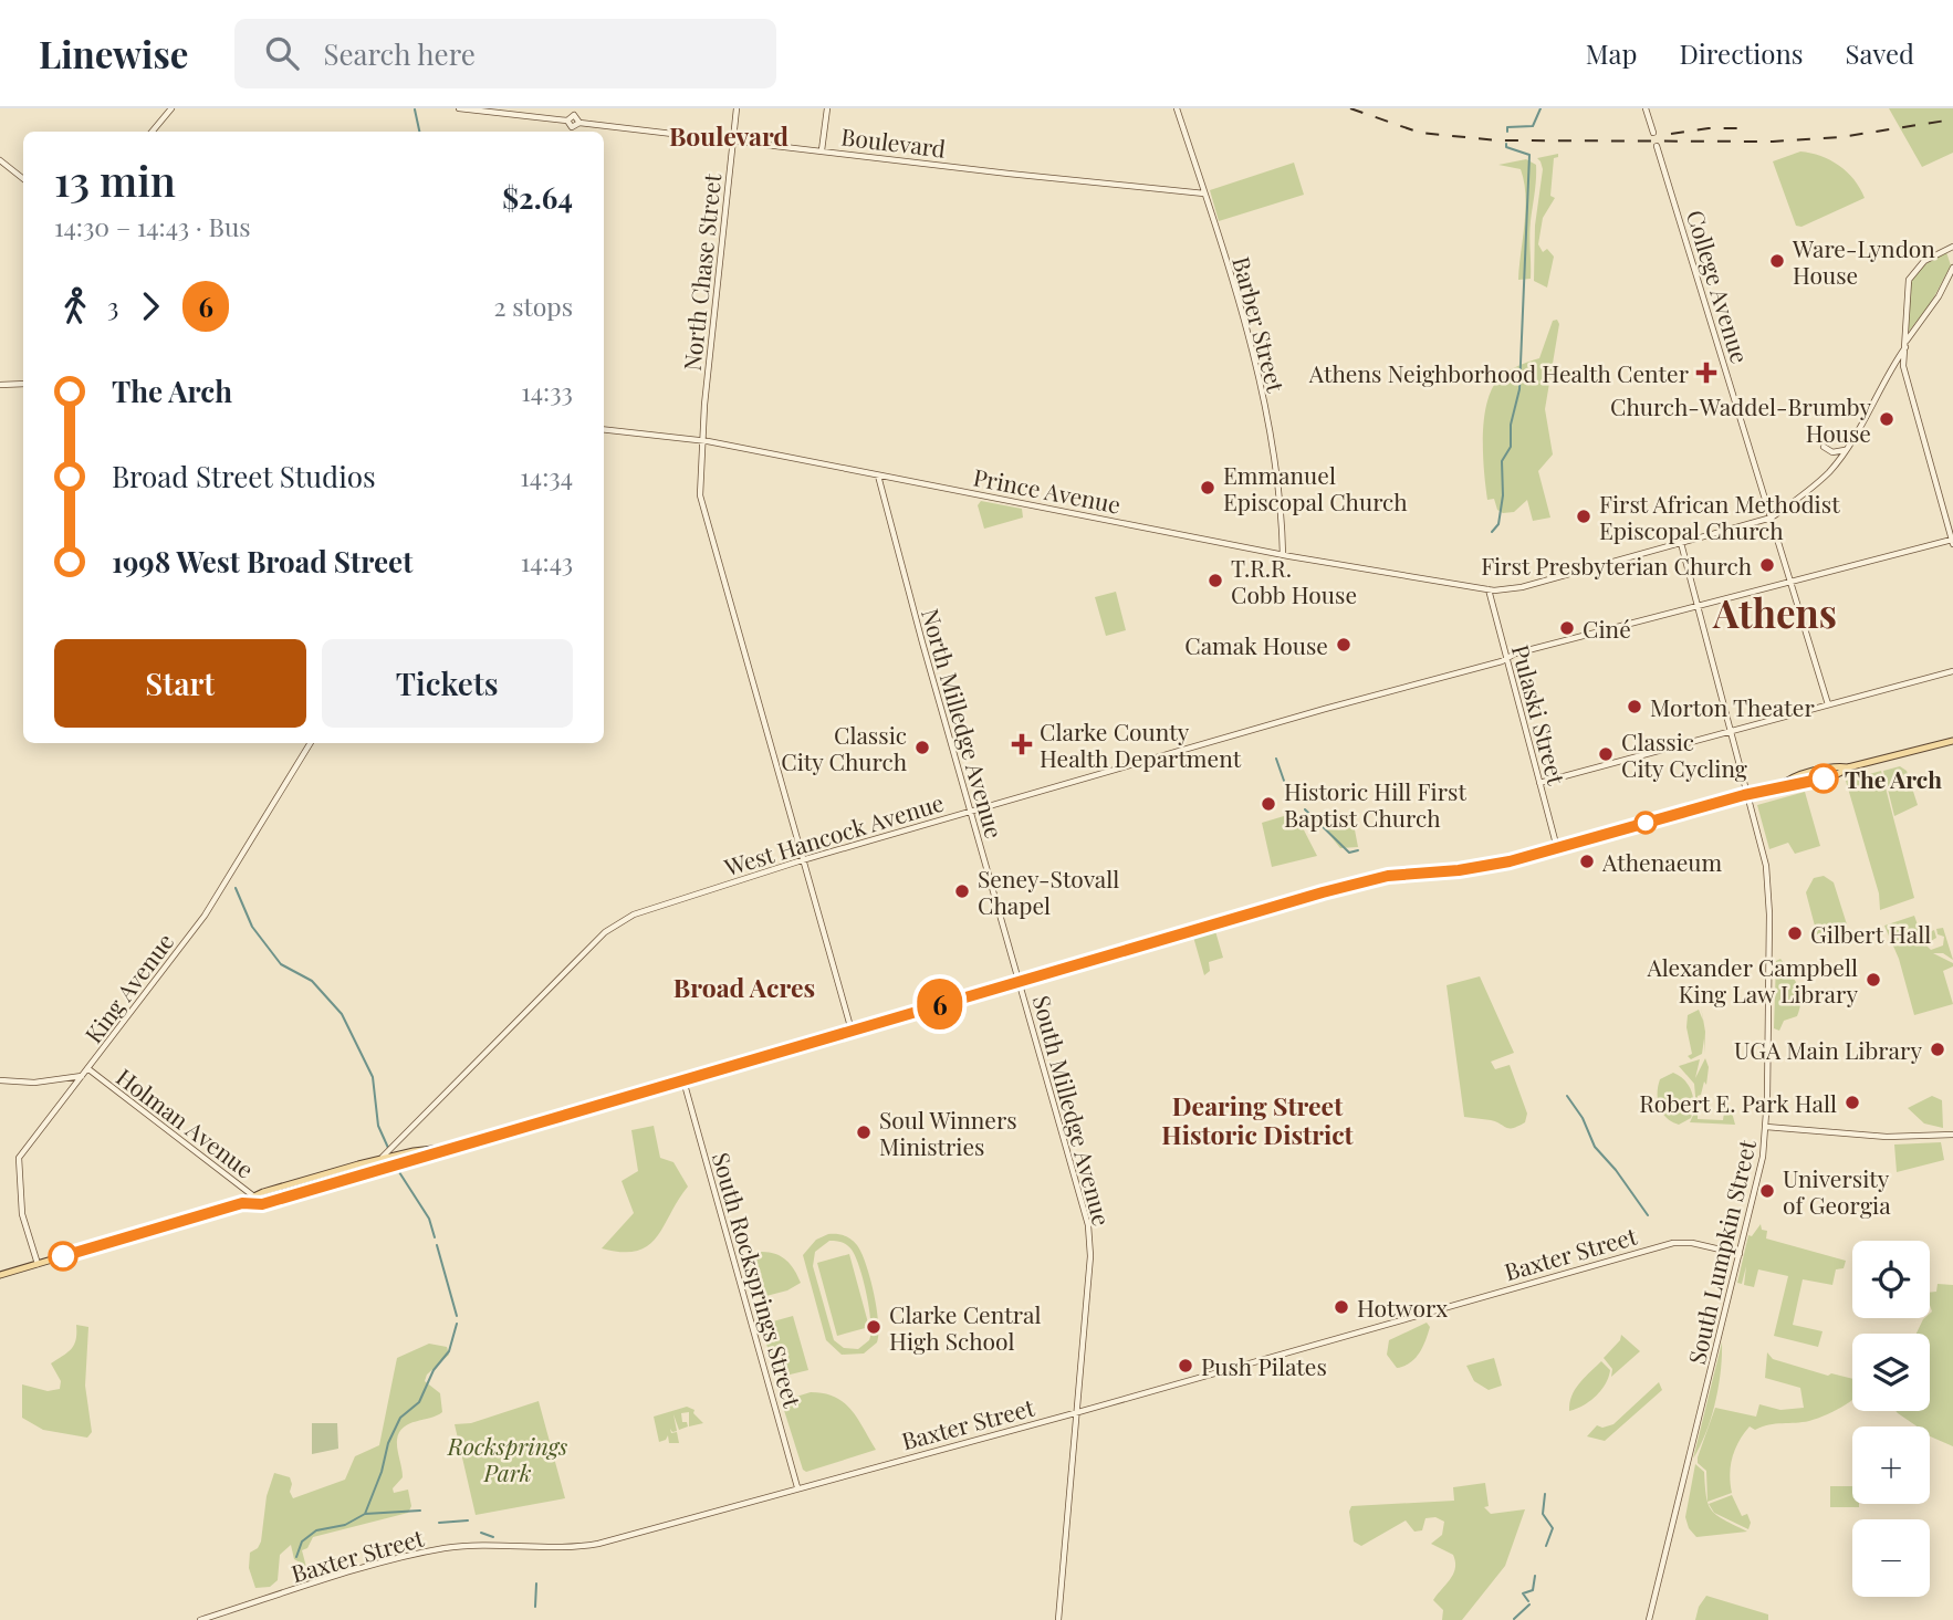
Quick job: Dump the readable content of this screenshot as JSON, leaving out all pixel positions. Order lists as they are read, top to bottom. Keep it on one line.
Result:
{"streets":{"street":["Boulevard","North Chase Street","College Avenue","Barber Street","Prince Avenue","Pulaski Street","North Milledge Avenue","West Hancock Avenue","King Avenue","South Milledge Avenue","Holman Avenue","South Lumpkin Street","Baxter Street","South Rocksprings Street"]},"crossings":[["Boulevard","North Chase Street"],["Boulevard","Barber Street"],["North Chase Street","Prince Avenue"],["North Chase Street","West Hancock Avenue"],["College Avenue","Prince Avenue"],["College Avenue","West Hancock Avenue"],["Barber Street","Prince Avenue"],["Prince Avenue","Pulaski Street"],["Prince Avenue","North Milledge Avenue"],["Prince Avenue","South Lumpkin Street"],["Pulaski Street","West Hancock Avenue"],["North Milledge Avenue","West Hancock Avenue"],["North Milledge Avenue","South Milledge Avenue"],["West Hancock Avenue","South Lumpkin Street"],["King Avenue","Holman Avenue"],["South Milledge Avenue","Baxter Street"],["South Lumpkin Street","Baxter Street"],["Baxter Street","South Rocksprings Street"]],"districts":["Boulevard","Athens","Broad Acres","Dearing Street Historic District"],"parks":["Rocksprings Park"],"places":{"other":["Ware-Lyndon House","Church-Waddel-Brumby House","Emmanuel Episcopal Church","First African Methodist Episcopal Church","First Presbyterian Church","T.R.R. Cobb House","Ciné","Camak House","Morton Theater","Classic City Church","Classic City Cycling","The Arch","Historic Hill First Baptist Church","Athenaeum","Seney-Stovall Chapel","Gilbert Hall","Alexander Campbell King Law Library","UGA Main Library","Robert E. Park Hall","Soul Winners Ministries","University of Georgia","Hotworx","Clarke Central High School","Push Pilates"],"health":["Athens Neighborhood Health Center","Clarke County Health Department"]},"lines":["bus line 6"],"page":{"header":"Linewise","search":"Search here","nav":["Map","Directions","Saved"],"on_map":"6","heading":["13 min","14:30 – 14:43 · Bus","$2.64"],"legs":["3","6","2 stops"],"list":[{"name":"The Arch","value":"14:33"},{"name":"Broad Street Studios","value":"14:34"},{"name":"1998 West Broad Street","value":"14:43"}],"buttons":["Start","Tickets"],"map_buttons":["+","−"]}}
